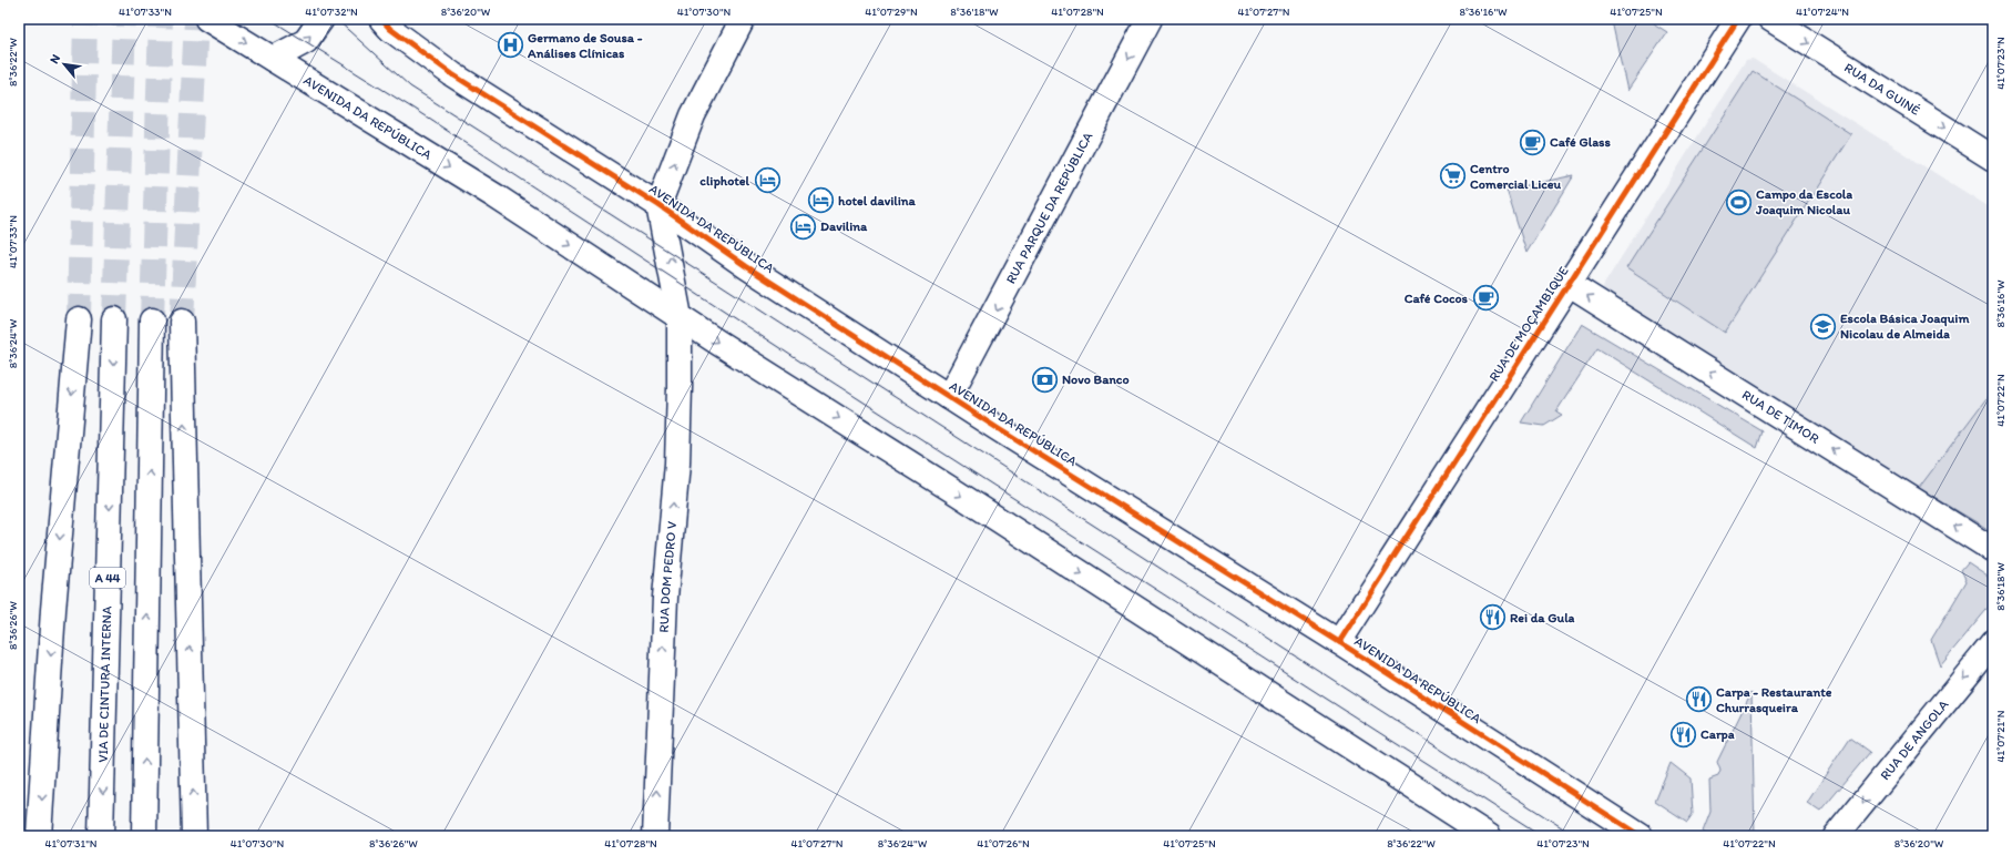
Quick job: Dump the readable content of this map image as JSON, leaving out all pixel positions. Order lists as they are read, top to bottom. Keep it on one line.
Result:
{"streets":{"main road":["RUA DA GUINÉ","AVENIDA DA REPÚBLICA","RUA PARQUE DA REPÚBLICA","RUA DE MOÇAMBIQUE","RUA DE TIMOR","RUA DOM PEDRO V","A 44","VIA DE CINTURA INTERNA","RUA DE ANGOLA"]},"crossings":[["AVENIDA DA REPÚBLICA","RUA PARQUE DA REPÚBLICA"],["AVENIDA DA REPÚBLICA","RUA DE MOÇAMBIQUE"],["AVENIDA DA REPÚBLICA","RUA DOM PEDRO V"],["RUA DE MOÇAMBIQUE","RUA DE TIMOR"]],"one_way":["RUA DA GUINÉ","RUA PARQUE DA REPÚBLICA","RUA DE TIMOR","RUA DOM PEDRO V","RUA DE ANGOLA"],"places":{"hospital":["Germano de Sousa - Análises Clínicas"],"cafe":["Café Glass","Café Cocos"],"supermarket":["Centro Comercial Liceu"],"hotel":["cliphotel","hotel davilina","Davilina"],"sports":["Campo da Escola Joaquim Nicolau"],"school or university":["Escola Básica Joaquim Nicolau de Almeida"],"bank":["Novo Banco"],"restaurant":["Rei da Gula","Carpa - Restaurante Churrasqueira","Carpa"]},"north":"top left","coordinates":["41°07'33\"N","41°07'32\"N","8°36'20\"W","41°07'30\"N","41°07'29\"N","8°36'18\"W","41°07'28\"N","41°07'27\"N","8°36'16\"W","41°07'25\"N","41°07'24\"N","8°36'22\"W","41°07'23\"N","8°36'24\"W","41°07'22\"N","8°36'26\"W","41°07'21\"N","41°07'31\"N","41°07'26\"N"]}
